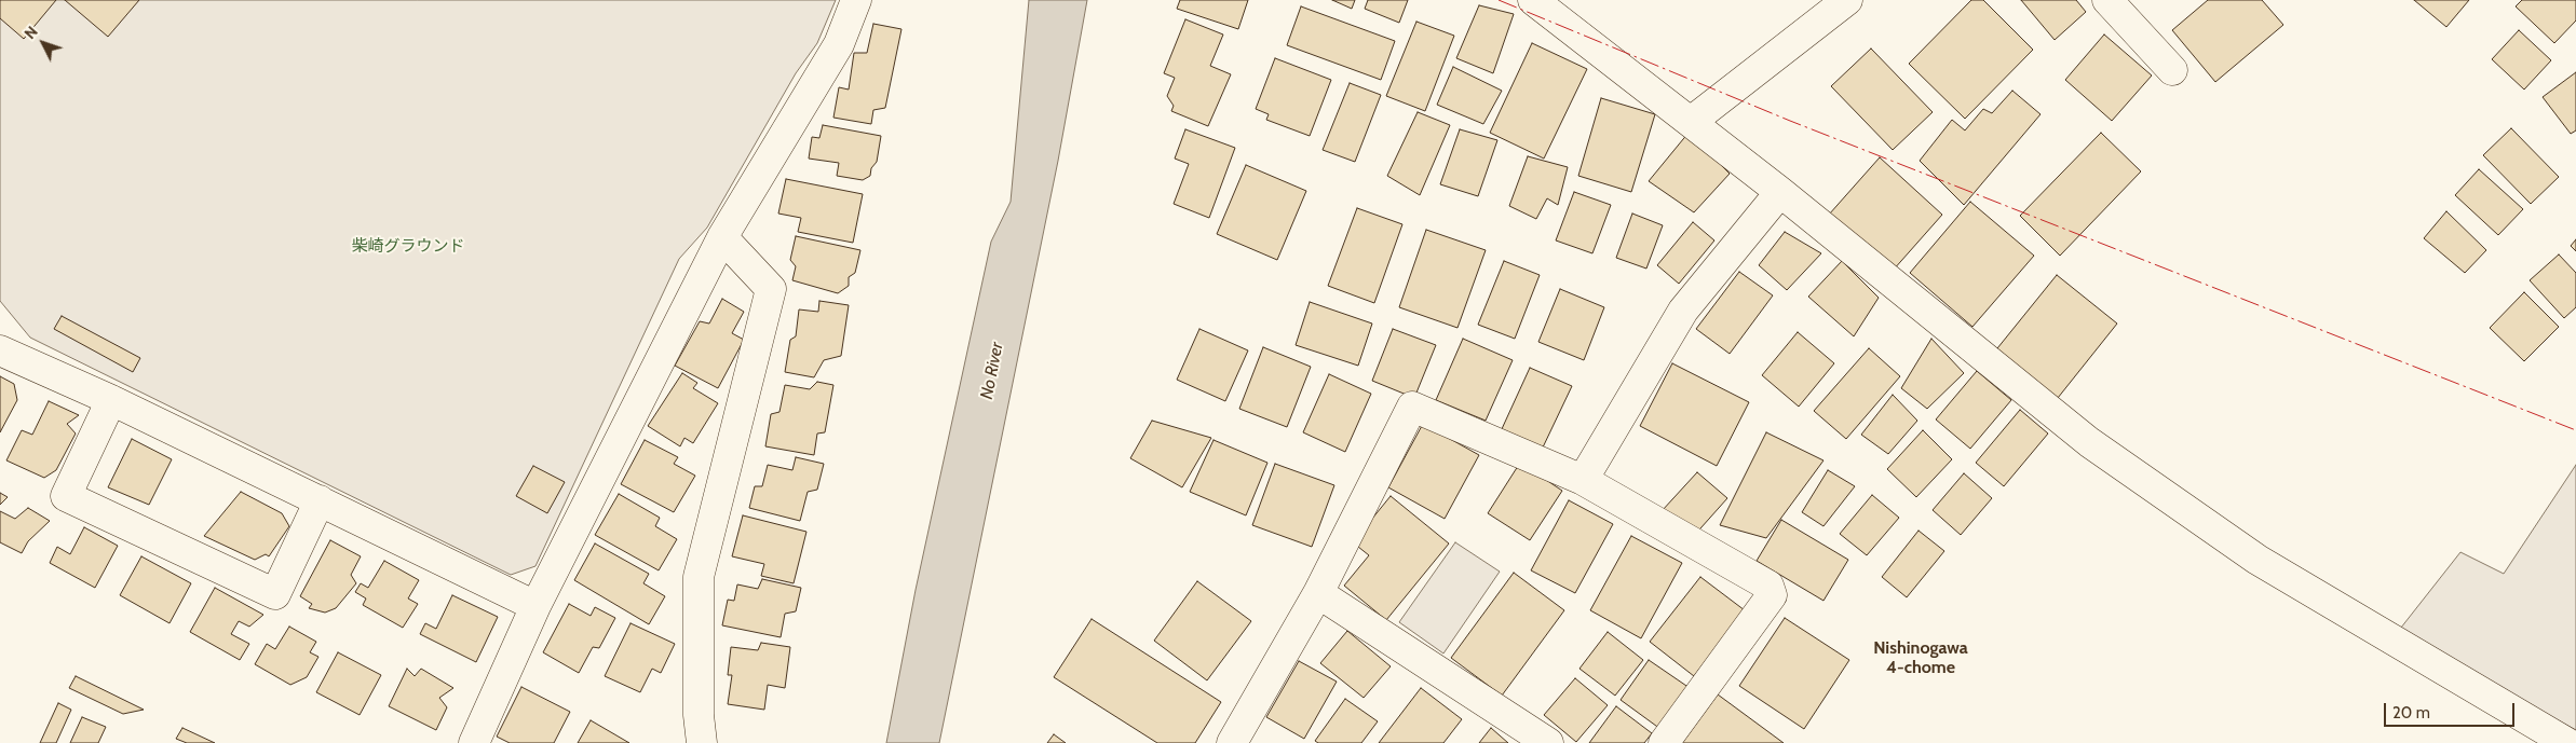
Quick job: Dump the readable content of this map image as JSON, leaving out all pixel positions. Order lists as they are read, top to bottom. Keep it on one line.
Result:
{"districts":["Nishinogawa 4-chome"],"water":["No River"],"parks":["柴崎グラウンド"],"scale_bar":"20 m","north":"top left"}
